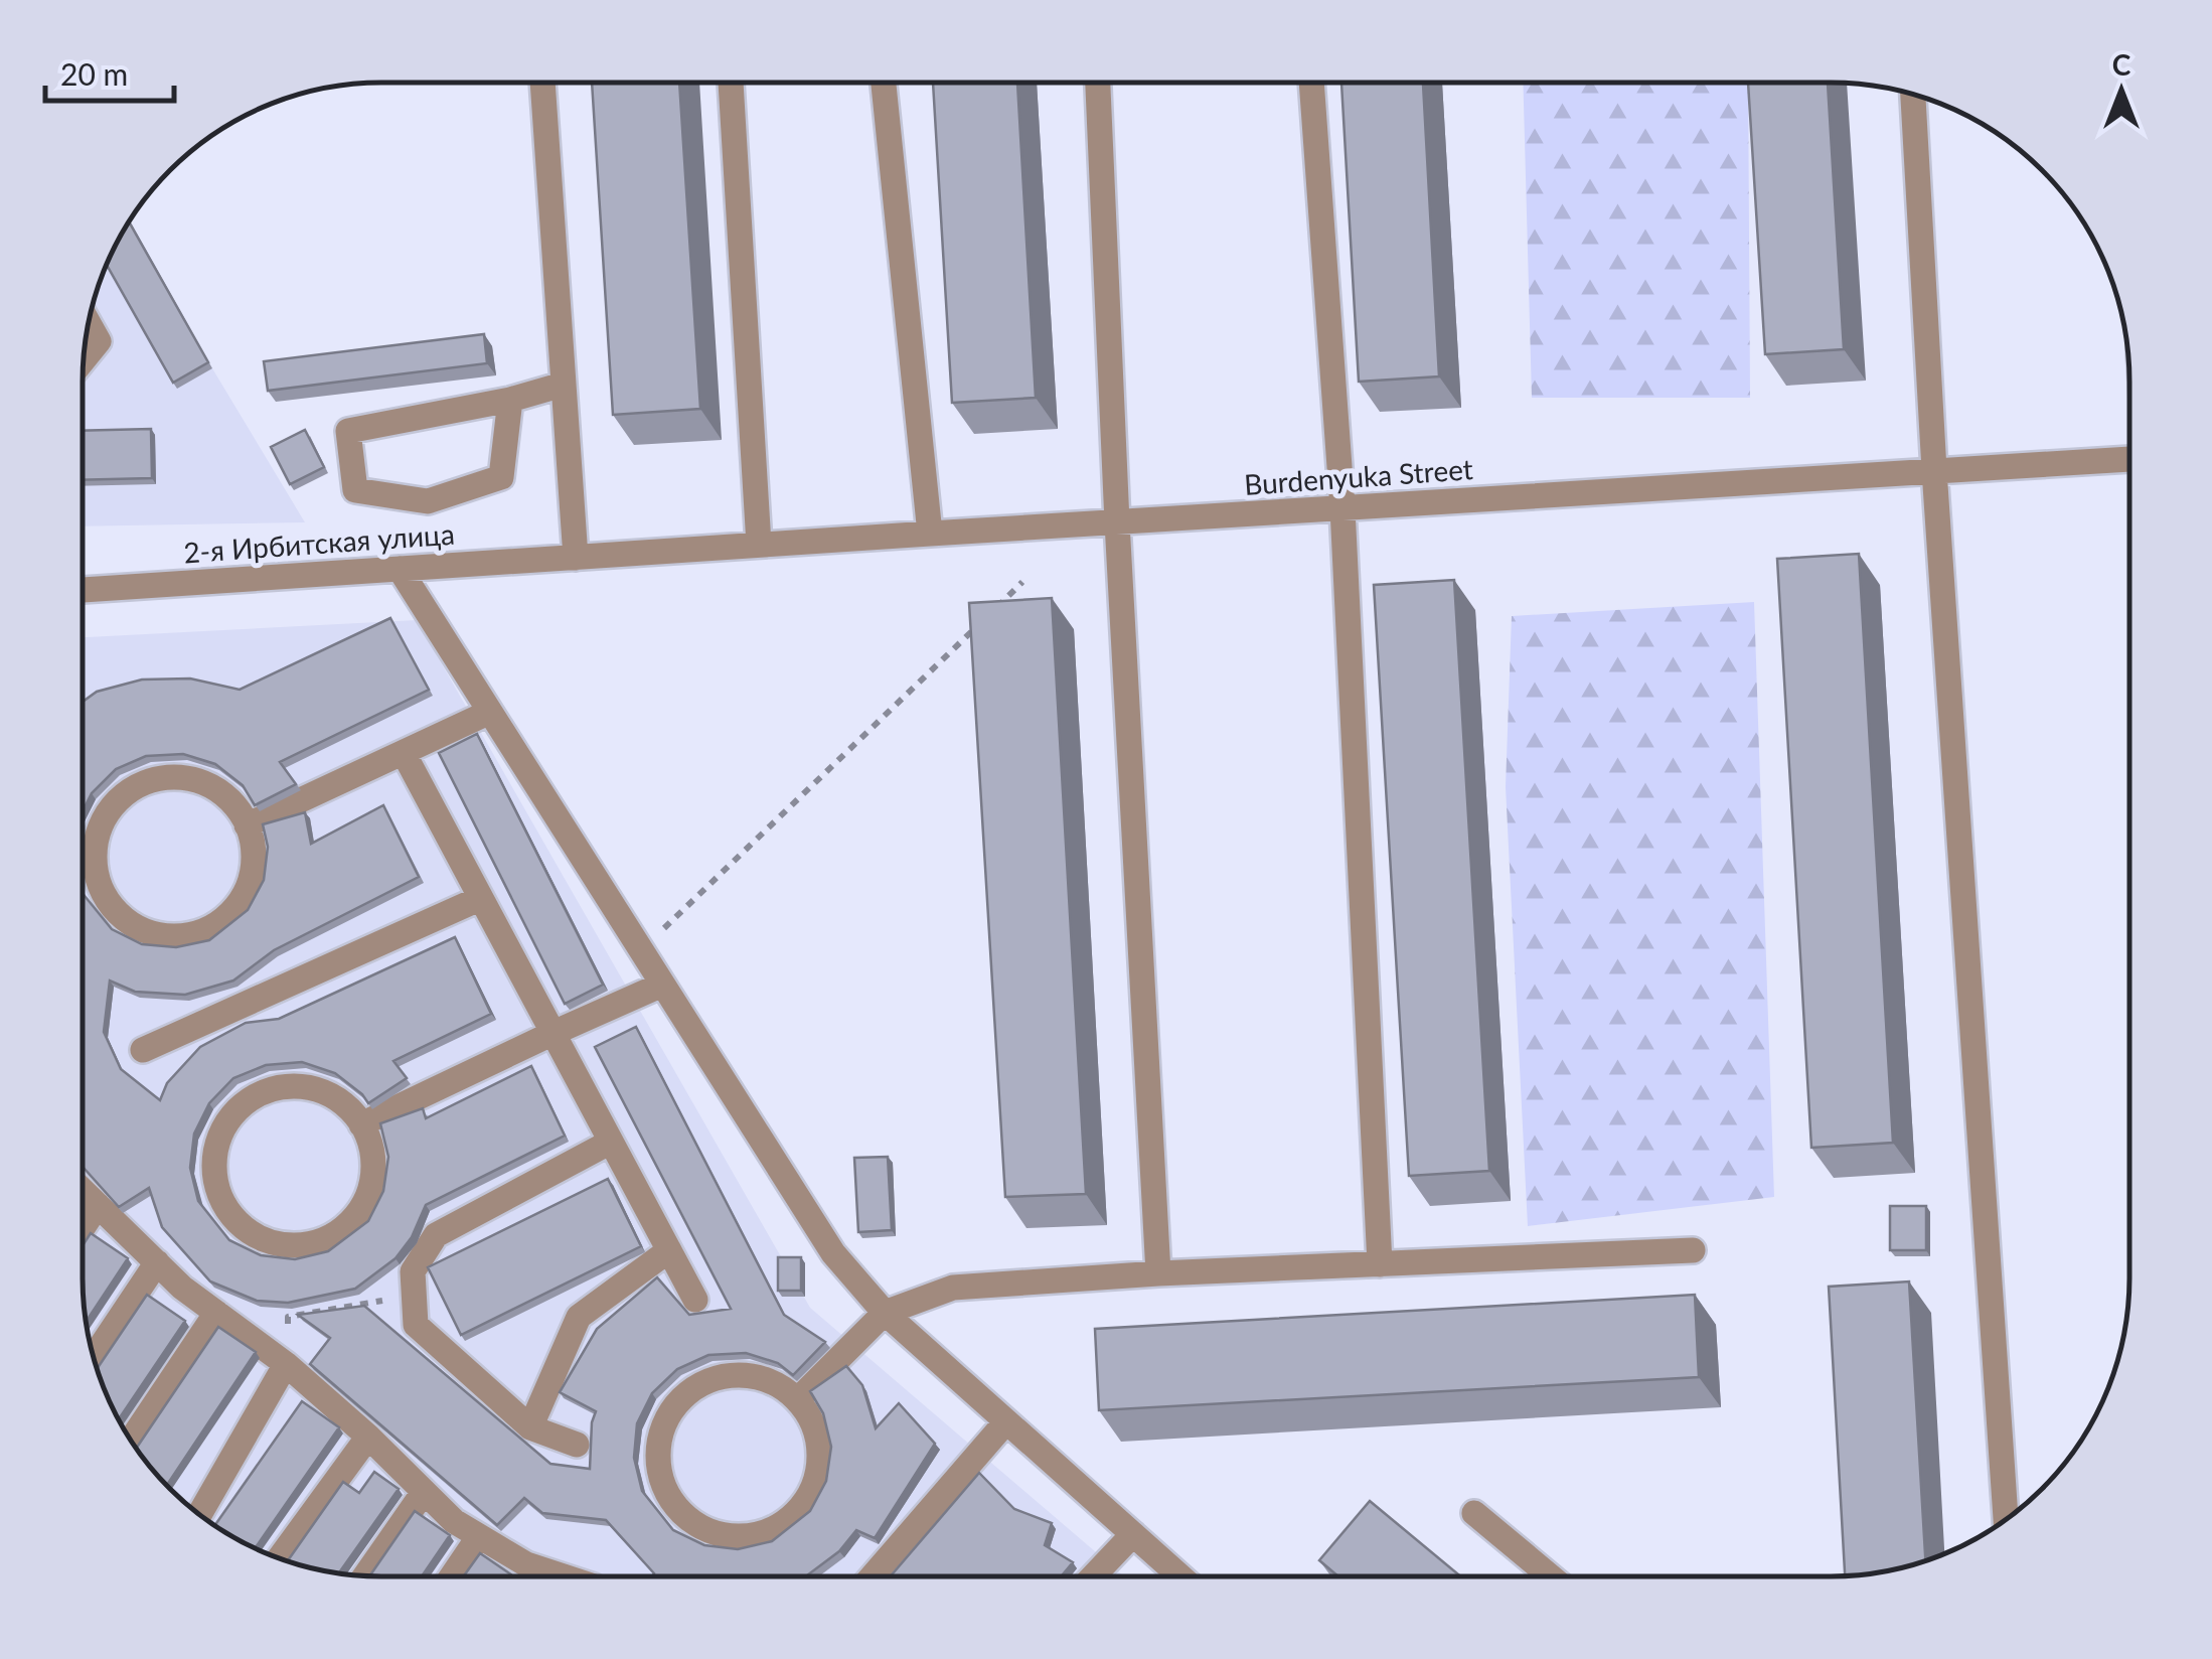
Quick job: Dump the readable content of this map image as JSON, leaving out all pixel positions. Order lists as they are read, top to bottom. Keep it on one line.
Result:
{"streets":{"street":["Burdenyuka Street","2-я Ирбитская улица"]},"crossings":[["Burdenyuka Street","2-я Ирбитская улица"]],"scale_bar":"20 m","north":"top"}
